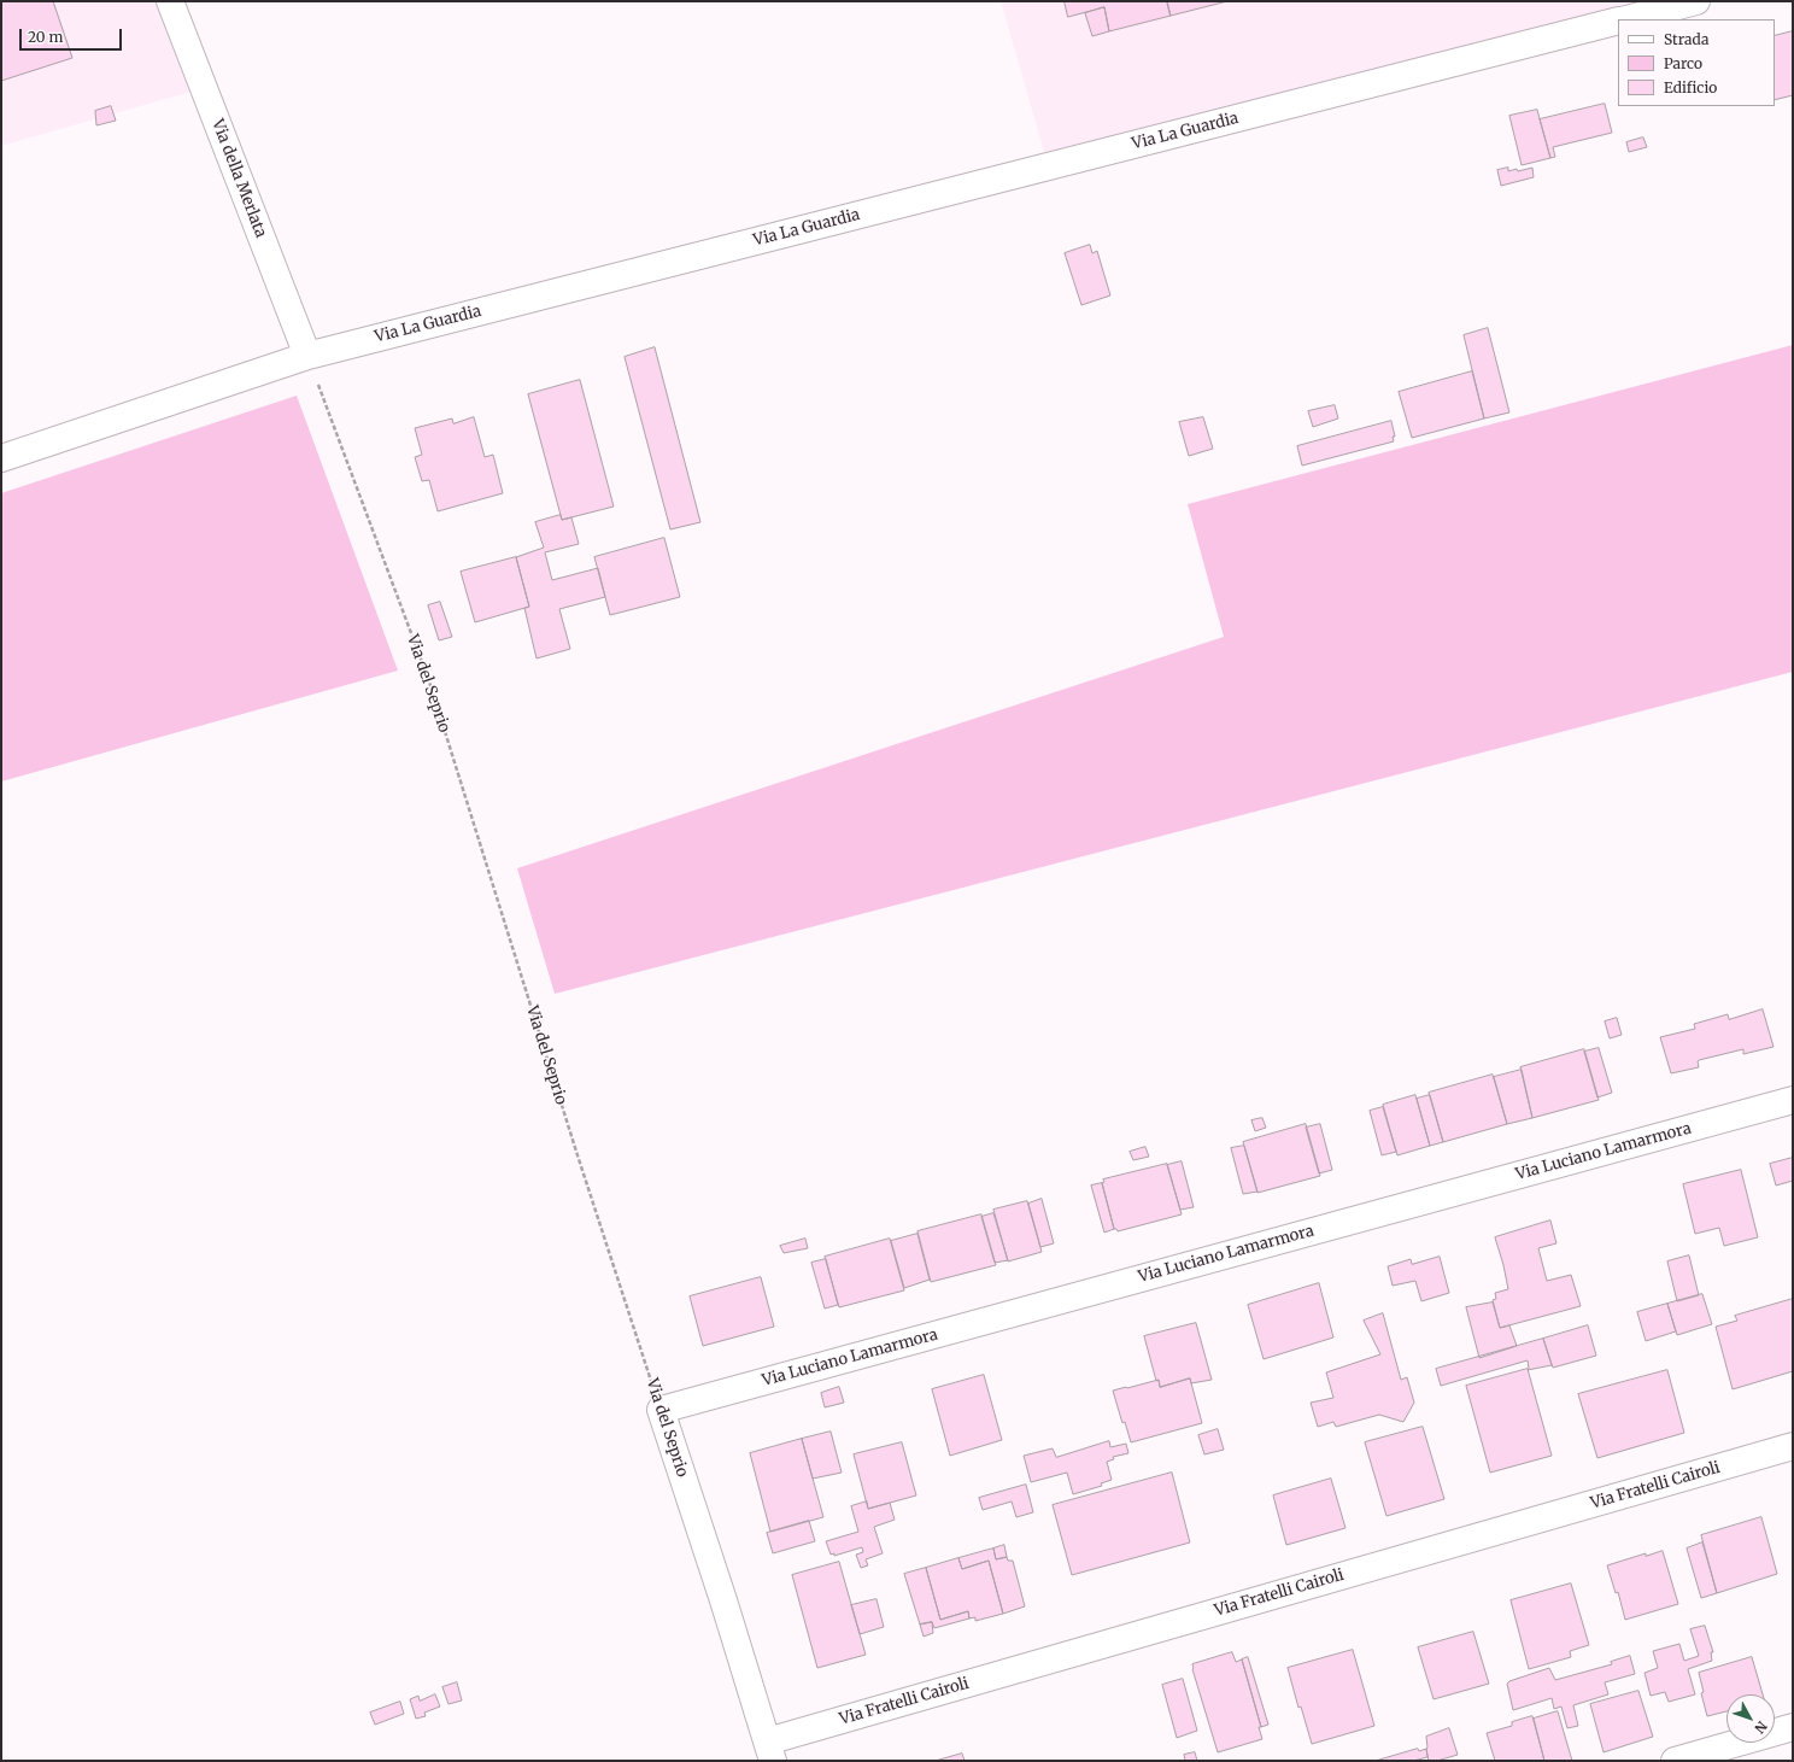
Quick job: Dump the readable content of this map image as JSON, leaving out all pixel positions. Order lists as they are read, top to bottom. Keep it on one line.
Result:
{"streets":{"street":["Via La Guardia","Via della Merlata","Via del Seprio","Via Luciano Lamarmora","Via Fratelli Cairoli"]},"crossings":[["Via La Guardia","Via della Merlata"],["Via La Guardia","Via del Seprio"],["Via della Merlata","Via del Seprio"],["Via del Seprio","Via Luciano Lamarmora"],["Via del Seprio","Via Fratelli Cairoli"]],"legend":["Strada","Parco","Edificio"],"scale_bar":"20 m","north":"bottom right"}
